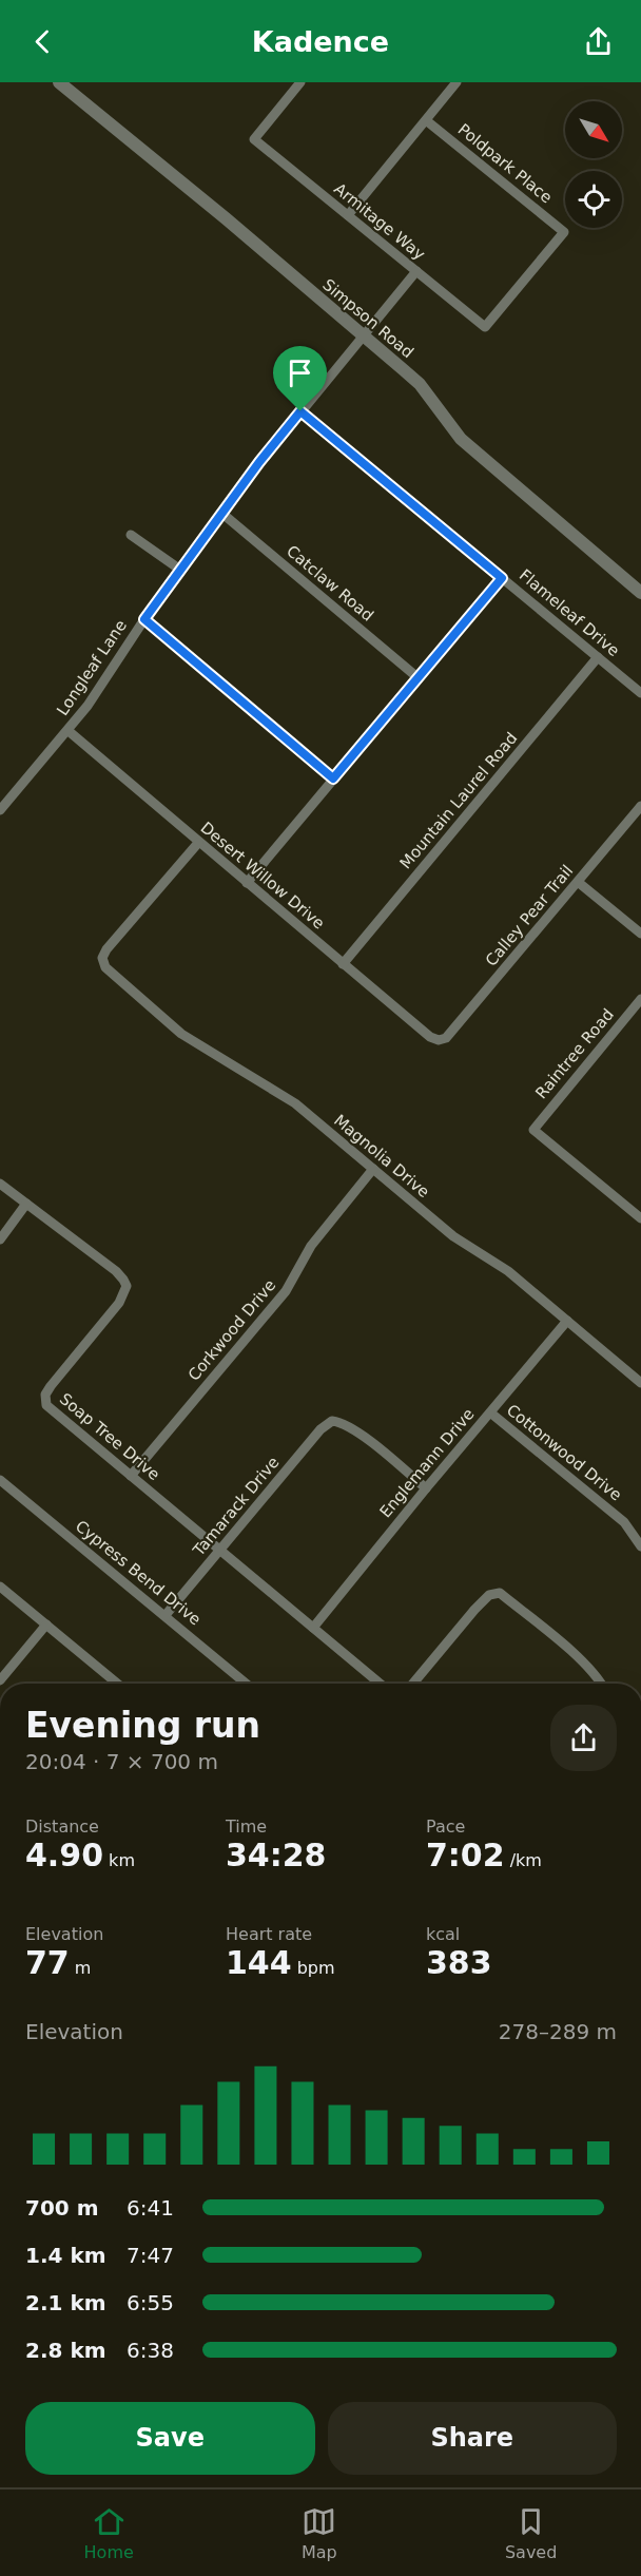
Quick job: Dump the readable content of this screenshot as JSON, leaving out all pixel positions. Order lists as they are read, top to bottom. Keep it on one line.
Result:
{"streets":{"street":["Poldpark Place","Armitage Way","Simpson Road","Catclaw Road","Flameleaf Drive","Longleaf Lane","Mountain Laurel Road","Desert Willow Drive","Calley Pear Trail","Raintree Road","Magnolia Drive","Corkwood Drive","Soap Tree Drive","Cottonwood Drive","Englemann Drive","Tamarack Drive","Cypress Bend Drive"]},"crossings":[["Poldpark Place","Armitage Way"],["Armitage Way","Longleaf Lane"],["Simpson Road","Longleaf Lane"],["Catclaw Road","Longleaf Lane"],["Flameleaf Drive","Longleaf Lane"],["Flameleaf Drive","Mountain Laurel Road"],["Longleaf Lane","Desert Willow Drive"],["Mountain Laurel Road","Desert Willow Drive"],["Desert Willow Drive","Calley Pear Trail"],["Desert Willow Drive","Magnolia Drive"],["Magnolia Drive","Corkwood Drive"],["Magnolia Drive","Englemann Drive"],["Corkwood Drive","Soap Tree Drive"],["Soap Tree Drive","Englemann Drive"],["Soap Tree Drive","Tamarack Drive"],["Cottonwood Drive","Englemann Drive"],["Englemann Drive","Tamarack Drive"],["Tamarack Drive","Cypress Bend Drive"]],"north":"bottom right","page":{"header":"Kadence","heading":["Evening run","20:04 · 7 × 700 m"],"stats":[["Distance","4.90 km"],["Time","34:28"],["Pace","7:02 /km"],["Elevation","77 m"],["Heart rate","144 bpm"],["kcal","383"]],"chart":["Elevation","278–289 m"],"list":[{"name":"700 m","note":"6:41"},{"name":"1.4 km","note":"7:47"},{"name":"2.1 km","note":"6:55"},{"name":"2.8 km","note":"6:38"}],"buttons":["Save","Share"],"tabs":["Home","Map","Saved"]}}
